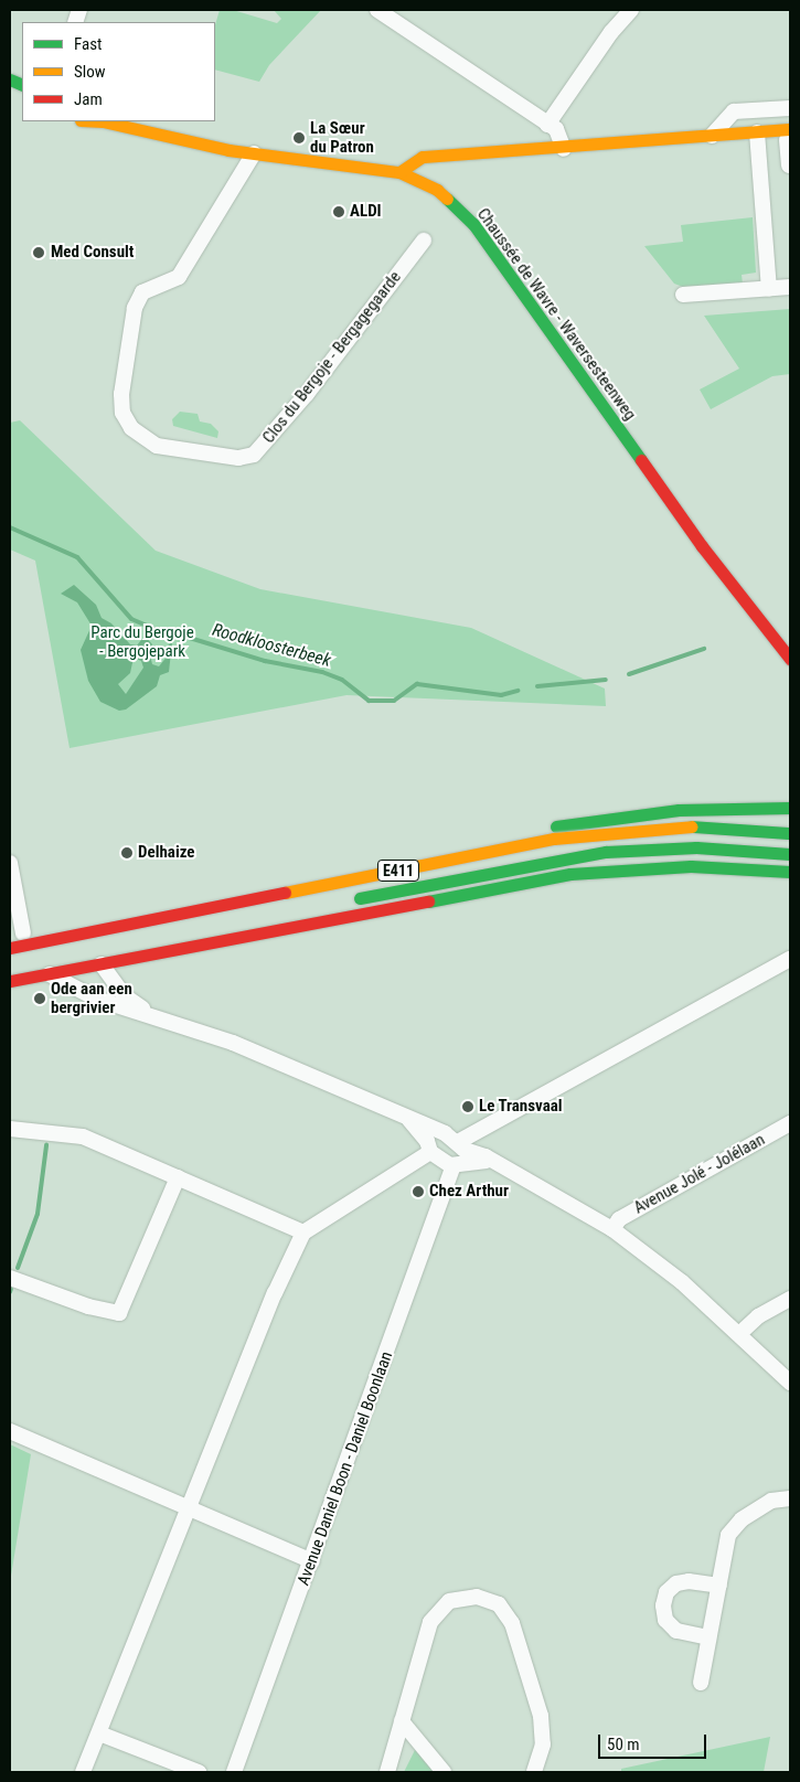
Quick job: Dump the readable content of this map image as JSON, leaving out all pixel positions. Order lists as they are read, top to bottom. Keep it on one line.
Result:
{"streets":{"main road":["Chaussée de Wavre - Waversesteenweg","E411"],"street":["Clos du Bergoje - Bergagegaarde","Avenue Jolé - Jolélaan","Avenue Daniel Boon - Daniel Boonlaan"]},"crossings":[["Chaussée de Wavre - Waversesteenweg","Clos du Bergoje - Bergagegaarde"]],"water":["Roodkloosterbeek"],"parks":["Parc du Bergoje - Bergojepark"],"places":["La Sœur du Patron","ALDI","Med Consult","Delhaize","Ode aan een bergrivier","Le Transvaal","Chez Arthur"],"legend":["Fast","Slow","Jam"],"scale_bar":"50 m"}
